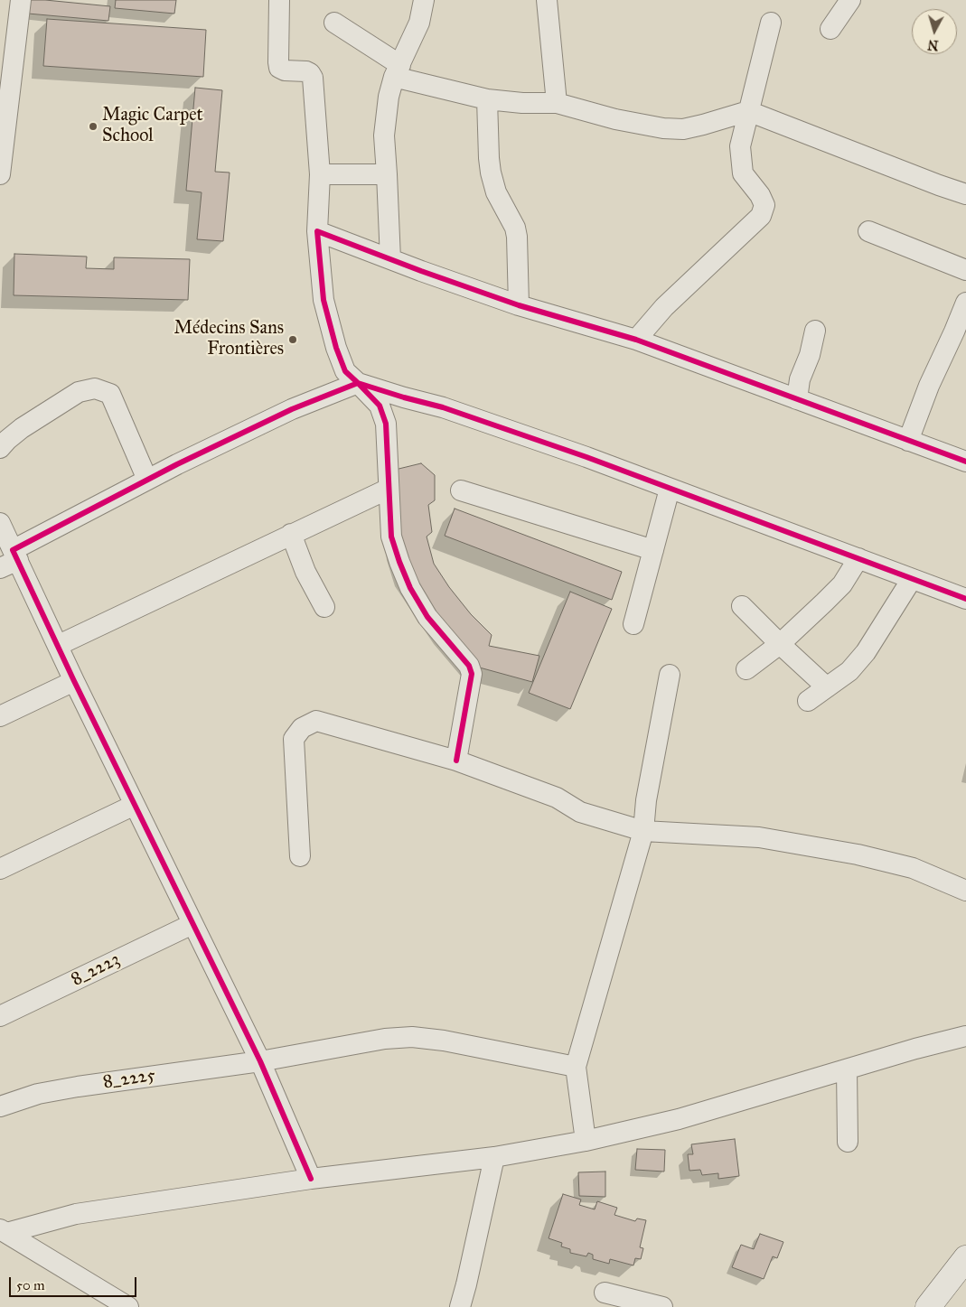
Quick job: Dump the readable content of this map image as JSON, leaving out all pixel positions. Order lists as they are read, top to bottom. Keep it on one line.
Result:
{"streets":{"street":["8_2223","8_2225"]},"places":["Magic Carpet School","Médecins Sans Frontières"],"scale_bar":"50 m","north":"bottom"}
